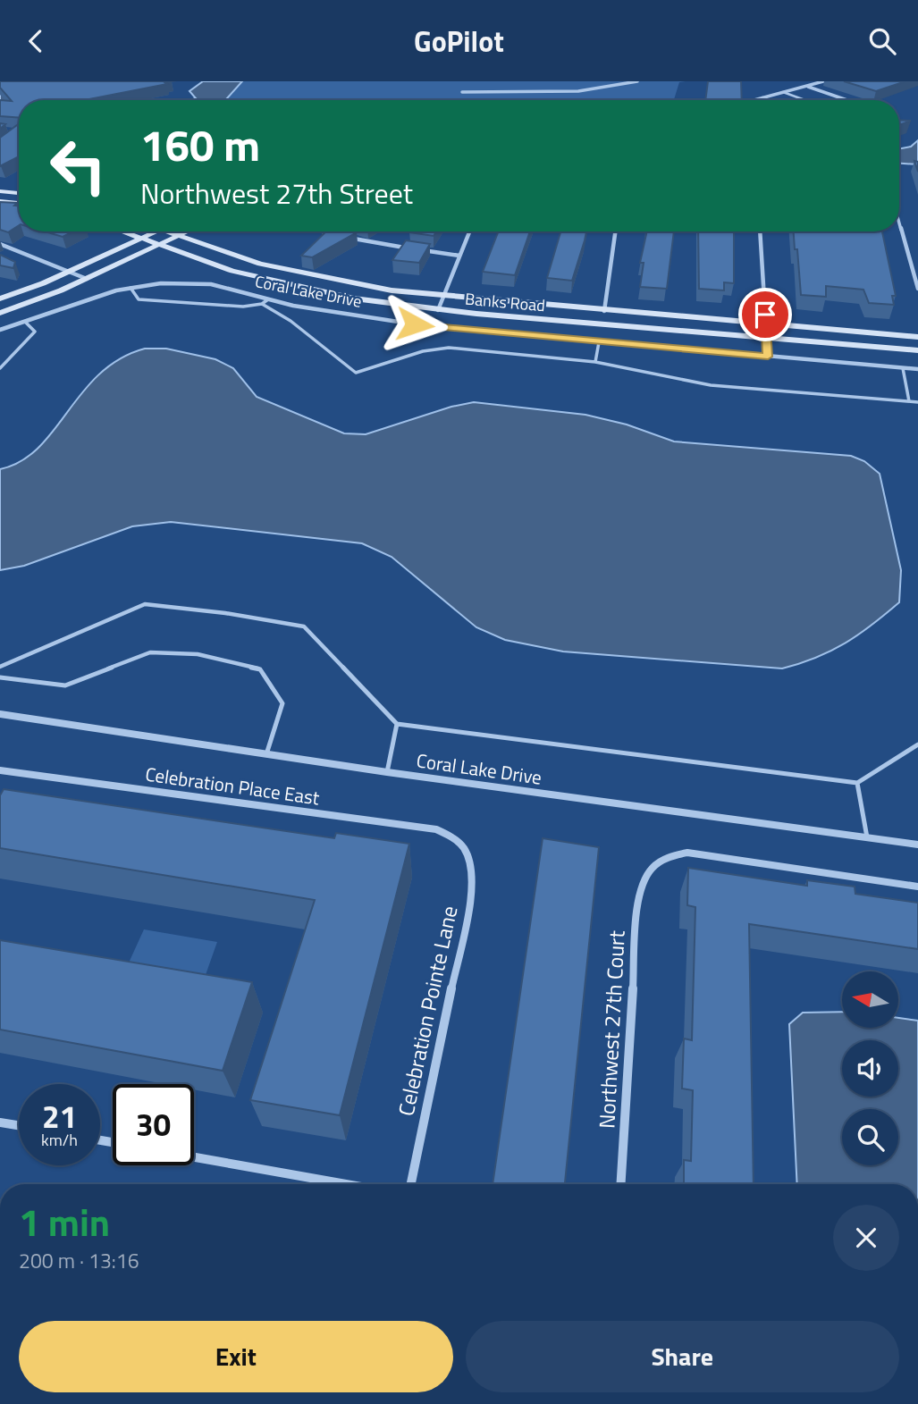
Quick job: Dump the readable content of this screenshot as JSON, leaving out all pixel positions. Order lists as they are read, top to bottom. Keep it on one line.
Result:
{"streets":{"street":["Coral Lake Drive","Banks Road","Celebration Place East","Celebration Pointe Lane","Northwest 27th Court"]},"crossings":[["Celebration Place East","Celebration Pointe Lane"]],"north":"left","page":{"header":"GoPilot","turn":["160 m","Northwest 27th Street"],"speed":"21 km/h","limit":"30","heading":["1 min","200 m · 13:16"],"buttons":["Exit","Share"]}}
